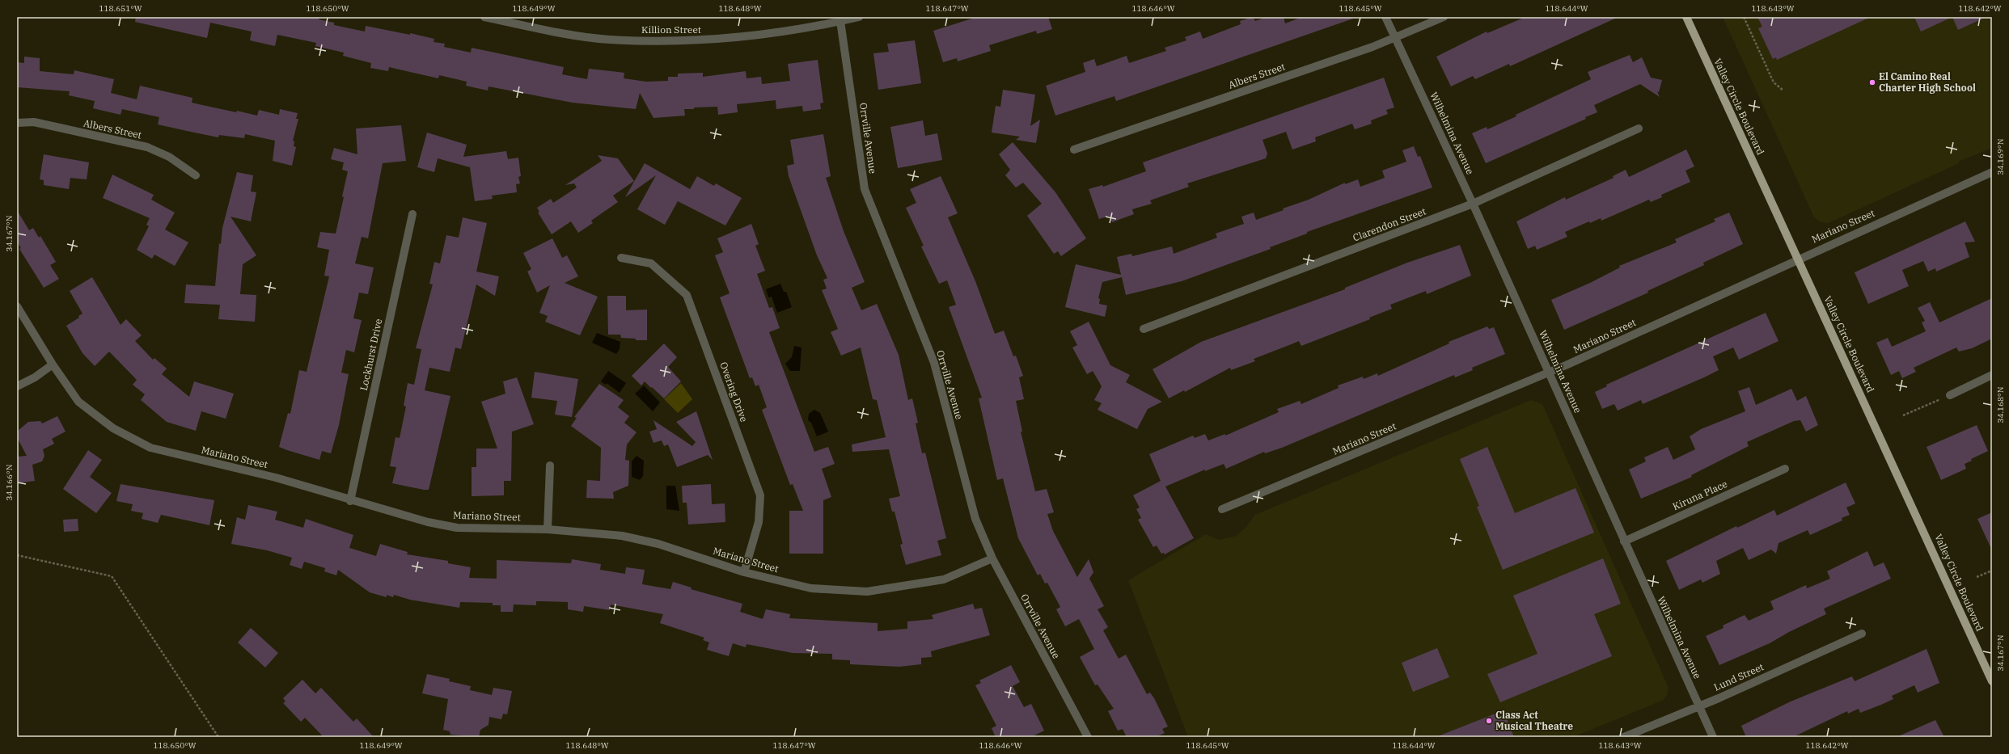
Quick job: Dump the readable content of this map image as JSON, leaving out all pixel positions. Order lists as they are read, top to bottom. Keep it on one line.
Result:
{"streets":{"main road":["Valley Circle Boulevard"],"street":["Killion Street","Albers Street","Wilhelmina Avenue","Orrville Avenue","Clarendon Street","Mariano Street","Lockhurst Drive","Overing Drive","Kiruna Place","Lund Street"]},"crossings":[["Killion Street","Orrville Avenue"],["Albers Street","Wilhelmina Avenue"],["Valley Circle Boulevard","Mariano Street"],["Wilhelmina Avenue","Clarendon Street"],["Wilhelmina Avenue","Mariano Street"],["Wilhelmina Avenue","Kiruna Place"],["Wilhelmina Avenue","Lund Street"],["Orrville Avenue","Mariano Street"],["Mariano Street","Lockhurst Drive"],["Mariano Street","Overing Drive"]],"places":["El Camino Real Charter High School","Class Act Musical Theatre"],"coordinates":["118.651°W","118.650°W","118.649°W","118.648°W","118.647°W","118.646°W","118.645°W","118.644°W","118.643°W","118.642°W","34.169°N","34.167°N","34.168°N","34.166°N"]}
